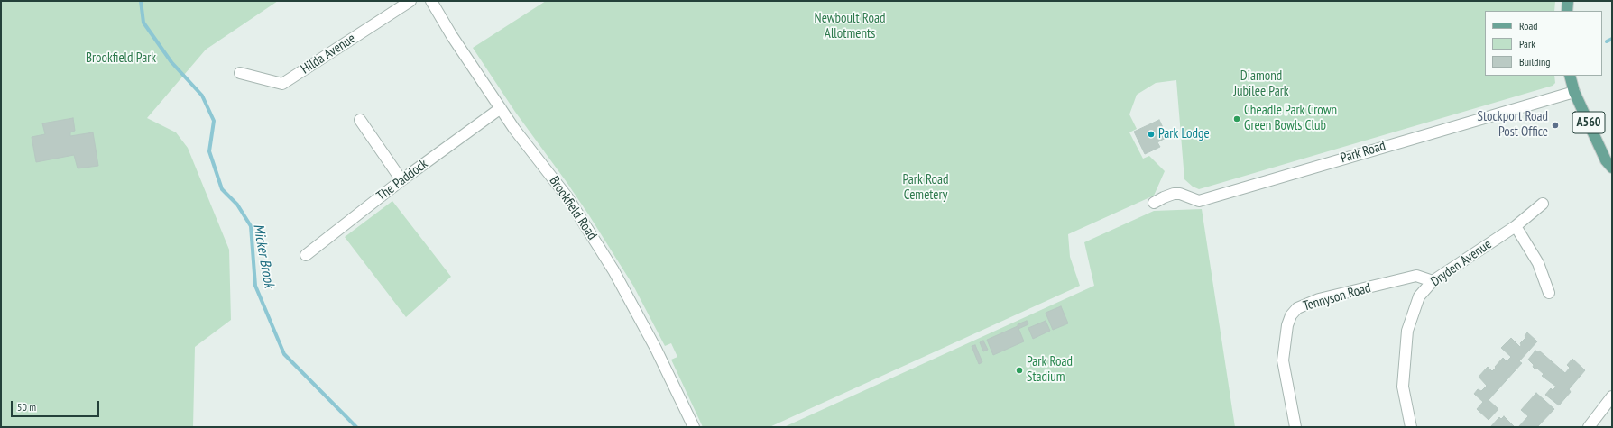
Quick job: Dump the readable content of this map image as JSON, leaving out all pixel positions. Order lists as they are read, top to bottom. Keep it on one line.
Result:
{"streets":{"main road":["A560"],"street":["Hilda Avenue","Park Road","The Paddock","Brookfield Road","Dryden Avenue","Tennyson Road"]},"crossings":[["A560","Park Road"],["The Paddock","Brookfield Road"],["Dryden Avenue","Tennyson Road"]],"water":["Micker Brook"],"parks":["Newboult Road Allotments","Brookfield Park","Diamond Jubilee Park","Park Road Cemetery"],"places":["Cheadle Park Crown Green Bowls Club","Stockport Road Post Office","Park Lodge","Park Road Stadium"],"legend":["Road","Park","Building"],"scale_bar":"50 m"}
